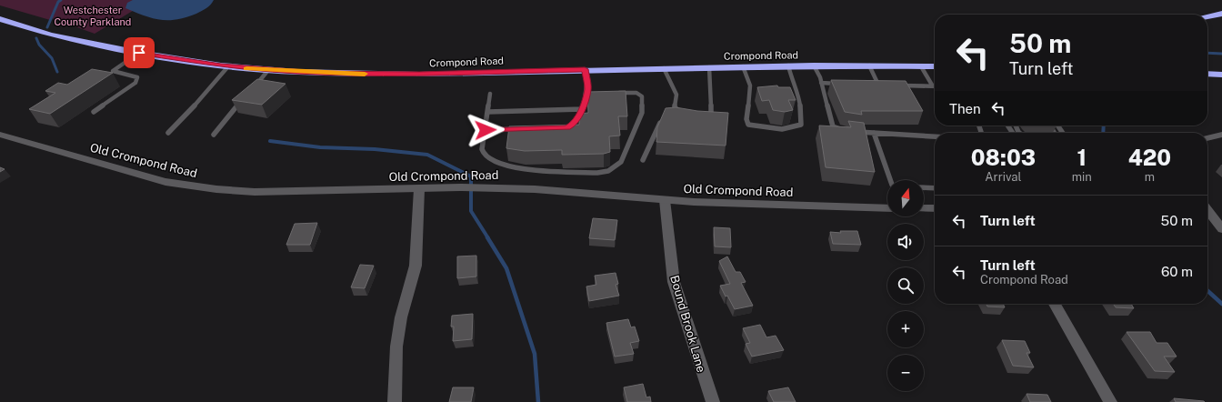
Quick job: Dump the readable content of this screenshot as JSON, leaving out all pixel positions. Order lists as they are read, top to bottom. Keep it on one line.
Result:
{"streets":{"highway":["Crompond Road"],"street":["Old Crompond Road","Bound Brook Lane"]},"crossings":[["Old Crompond Road","Bound Brook Lane"]],"parks":["Westchester County Parkland"],"north":"top","page":{"turn":["50 m","Turn left"],"then":"Then","eta":["08:03","Arrival","1","min","420","m"],"map_buttons":["+","−"],"list":[{"name":"Turn left","value":"50 m"},{"name":"Turn left","note":"Crompond Road","value":"60 m"}]}}
